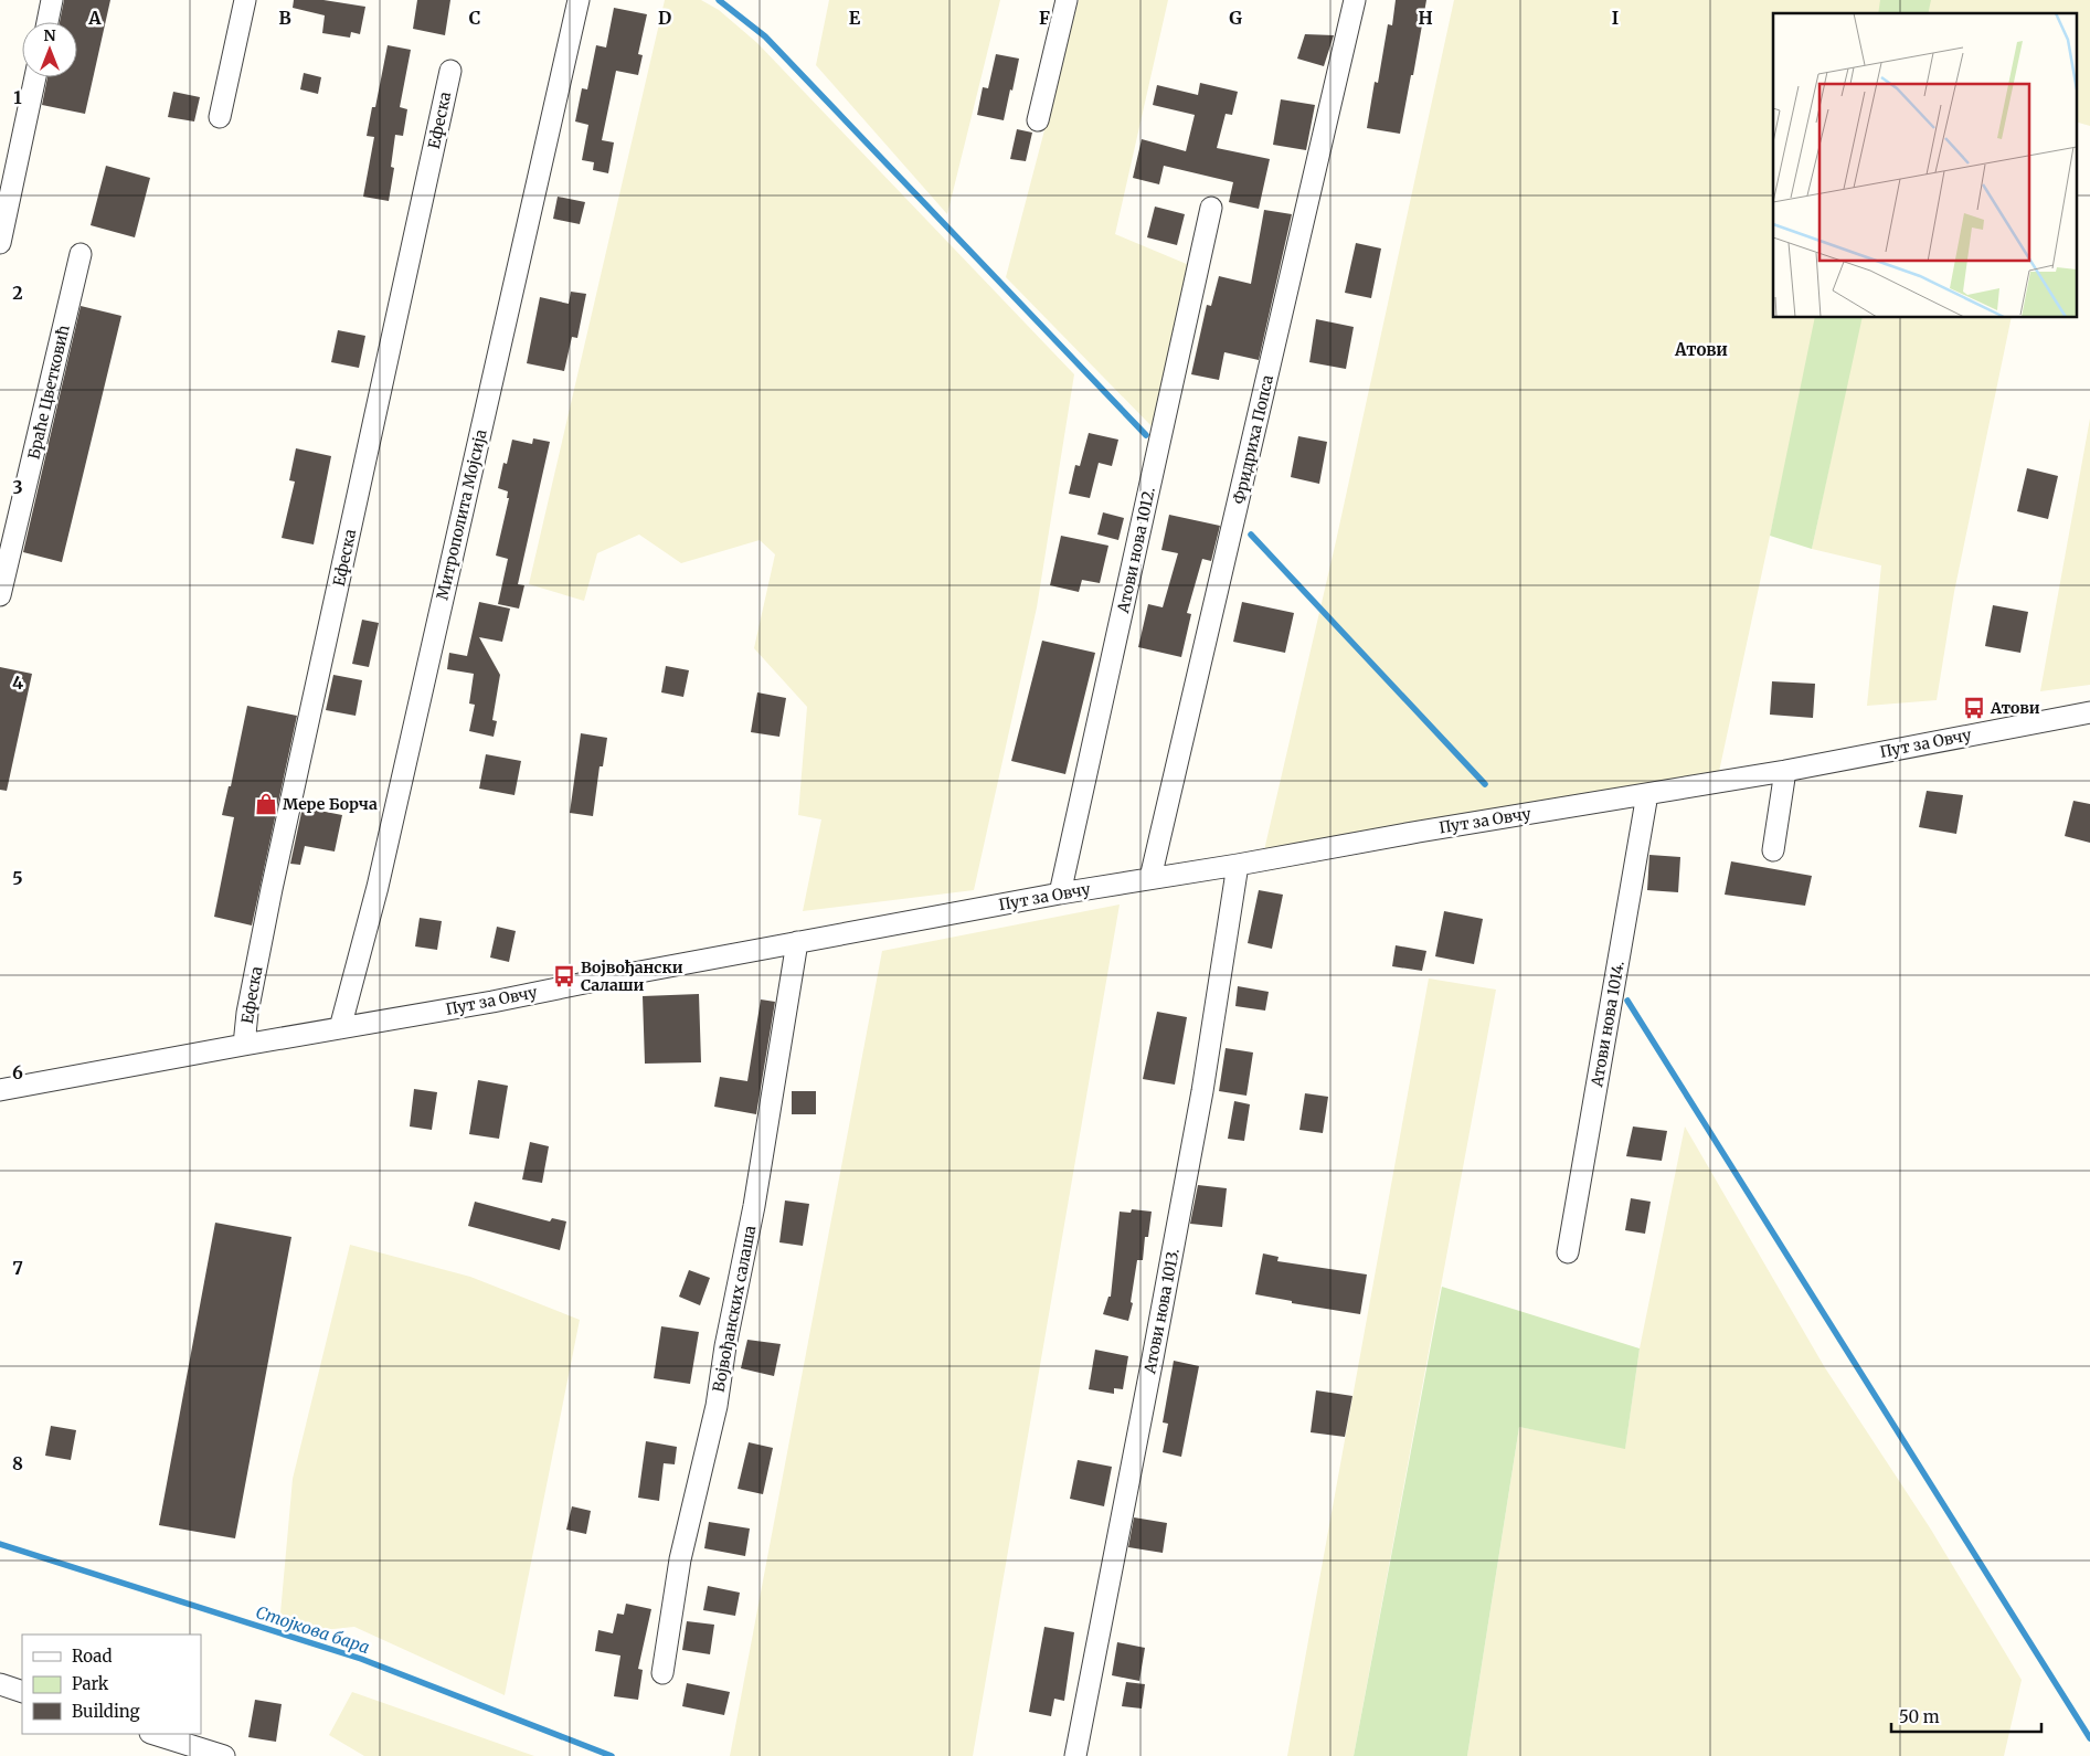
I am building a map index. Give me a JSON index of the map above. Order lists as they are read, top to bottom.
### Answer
{
  "streets": {
    "street": [
      "Ефеска",
      "Браће Цветковић",
      "Фридриха Попса",
      "Митрополита Мојсија",
      "Атови нова 1012.",
      "Пут за Овчу",
      "Атови нова 1014.",
      "Војвођанских салаша",
      "Атови нова 1013."
    ]
  },
  "crossings": [
    ["Ефеска", "Пут за Овчу"],
    ["Фридриха Попса", "Пут за Овчу"],
    ["Митрополита Мојсија", "Пут за Овчу"],
    ["Атови нова 1012.", "Пут за Овчу"],
    ["Пут за Овчу", "Атови нова 1014."],
    ["Пут за Овчу", "Војвођанских салаша"],
    ["Пут за Овчу", "Атови нова 1013."]
  ],
  "districts": ["Атови"],
  "water": ["Стојкова бара"],
  "places": {
    "bus stop": ["Атови", "Војвођански Салаши"],
    "shop": ["Мере Борча"]
  },
  "legend": ["Road", "Park", "Building"],
  "scale_bar": "50 m",
  "north": "top",
  "grid": {
    "columns": [
      "A",
      "B",
      "C",
      "D",
      "E",
      "F",
      "G",
      "H",
      "I"
    ],
    "rows": [
      "1",
      "2",
      "3",
      "4",
      "5",
      "6",
      "7",
      "8"
    ]
  }
}
